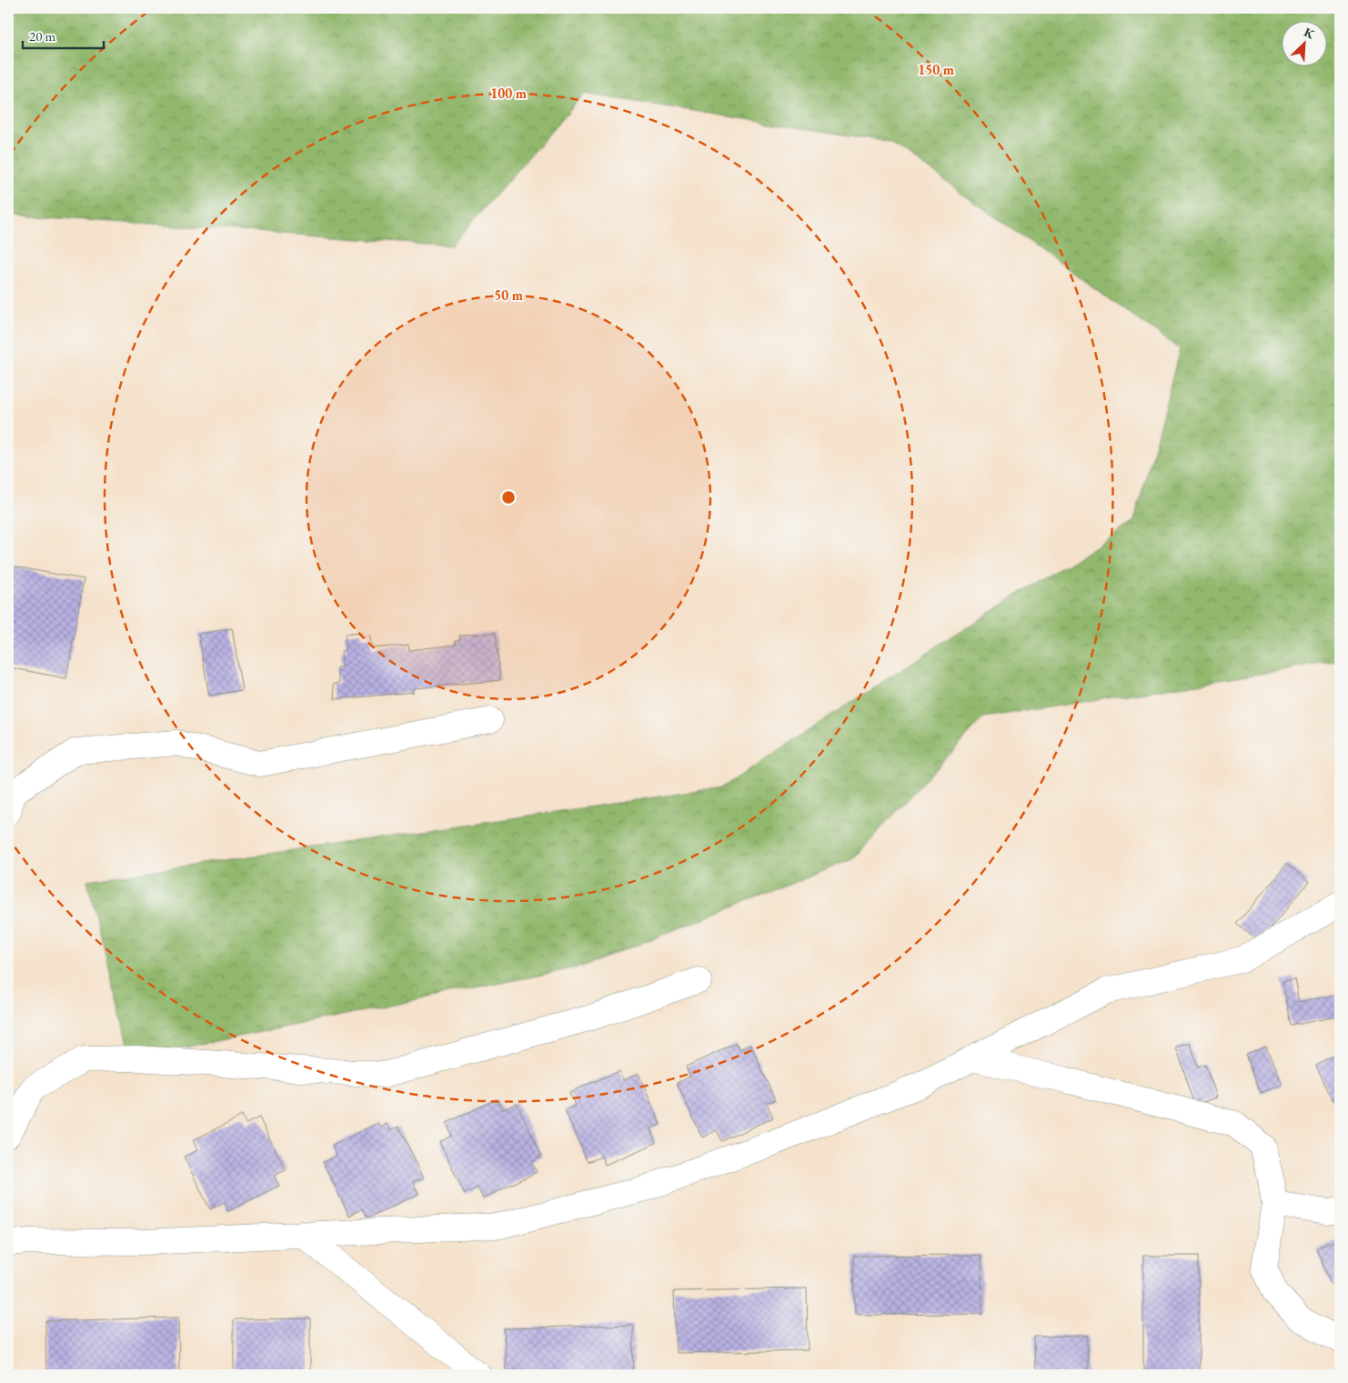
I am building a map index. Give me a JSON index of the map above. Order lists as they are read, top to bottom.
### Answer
{
  "scale_bar": "20 m",
  "north": "top right",
  "rings": ["150 m", "100 m", "50 m"]
}
